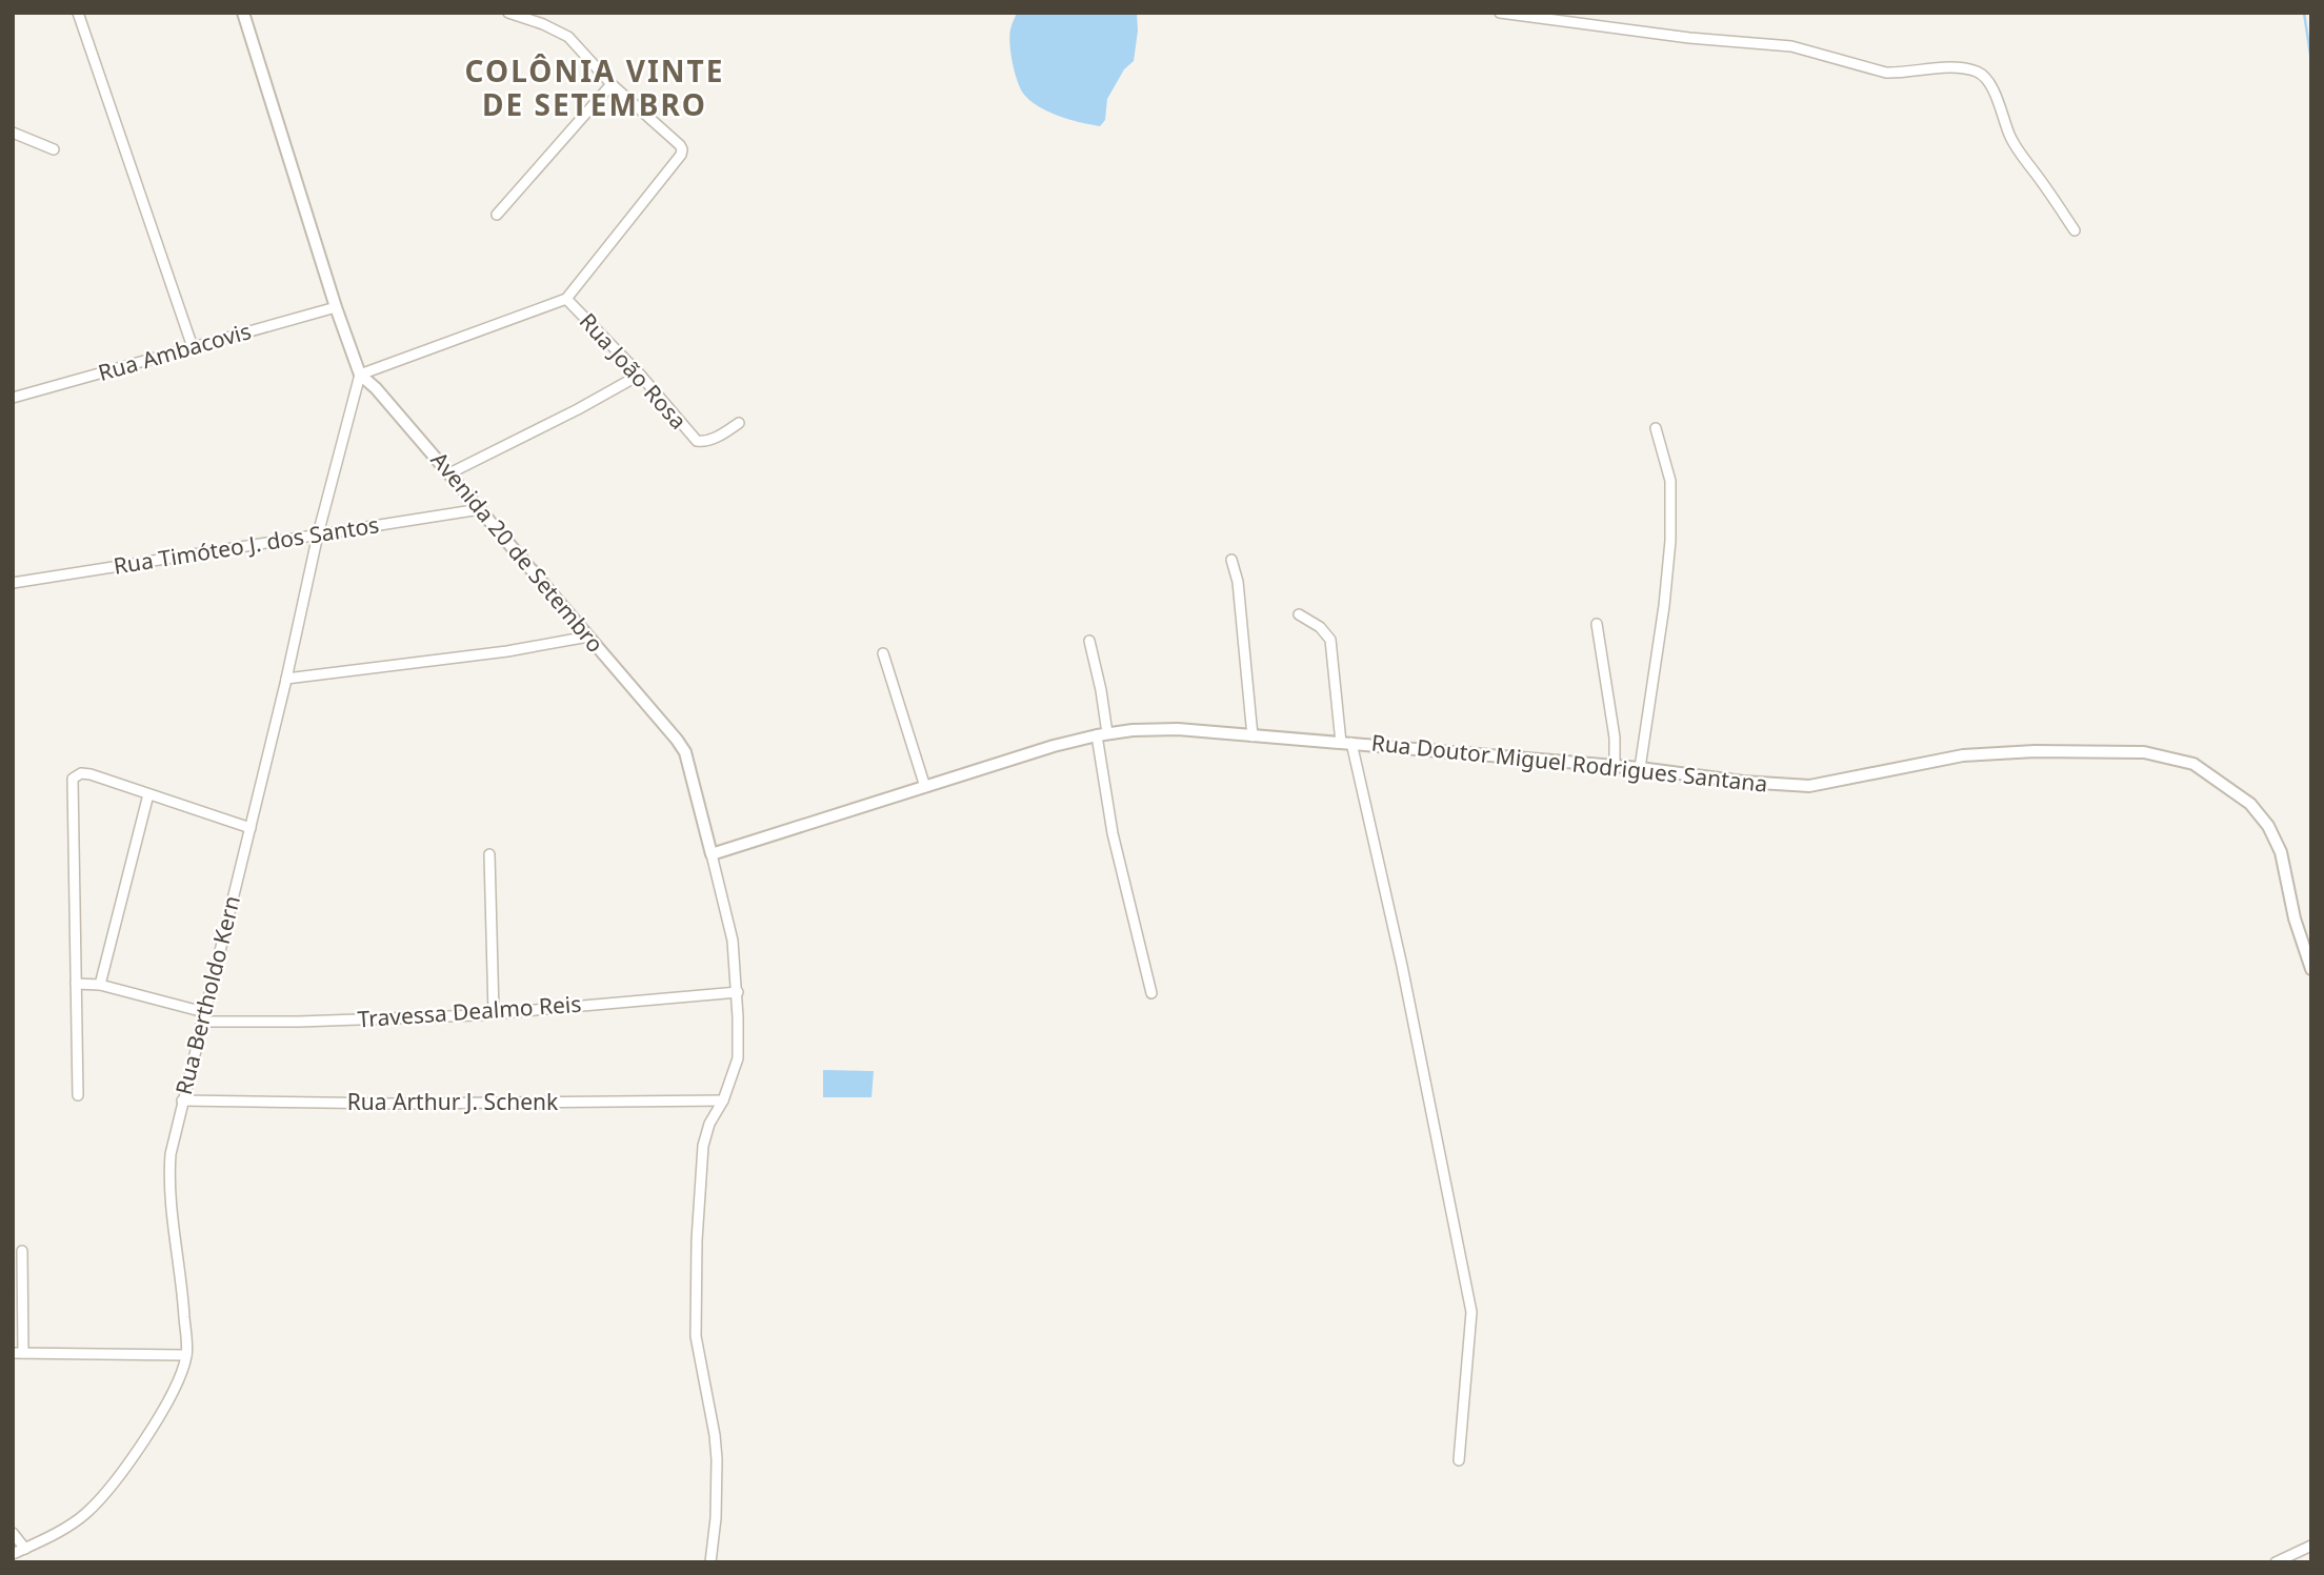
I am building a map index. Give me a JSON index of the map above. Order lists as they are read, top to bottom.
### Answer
{
  "streets": {
    "street": [
      "Rua Ambacovis",
      "Rua João Rosa",
      "Rua Timóteo J. dos Santos",
      "Avenida 20 de Setembro",
      "Rua Doutor Miguel Rodrigues Santana",
      "Rua Bertholdo Kern",
      "Travessa Dealmo Reis",
      "Rua Arthur J. Schenk"
    ]
  },
  "crossings": [
    ["Rua Ambacovis", "Avenida 20 de Setembro"],
    ["Rua Timóteo J. dos Santos", "Avenida 20 de Setembro"],
    ["Rua Timóteo J. dos Santos", "Rua Bertholdo Kern"],
    ["Avenida 20 de Setembro", "Rua Doutor Miguel Rodrigues Santana"],
    ["Avenida 20 de Setembro", "Rua Bertholdo Kern"],
    ["Avenida 20 de Setembro", "Travessa Dealmo Reis"],
    ["Avenida 20 de Setembro", "Rua Arthur J. Schenk"],
    ["Rua Bertholdo Kern", "Travessa Dealmo Reis"],
    ["Rua Bertholdo Kern", "Rua Arthur J. Schenk"]
  ],
  "districts": ["COLÔNIA VINTE DE SETEMBRO"]
}
